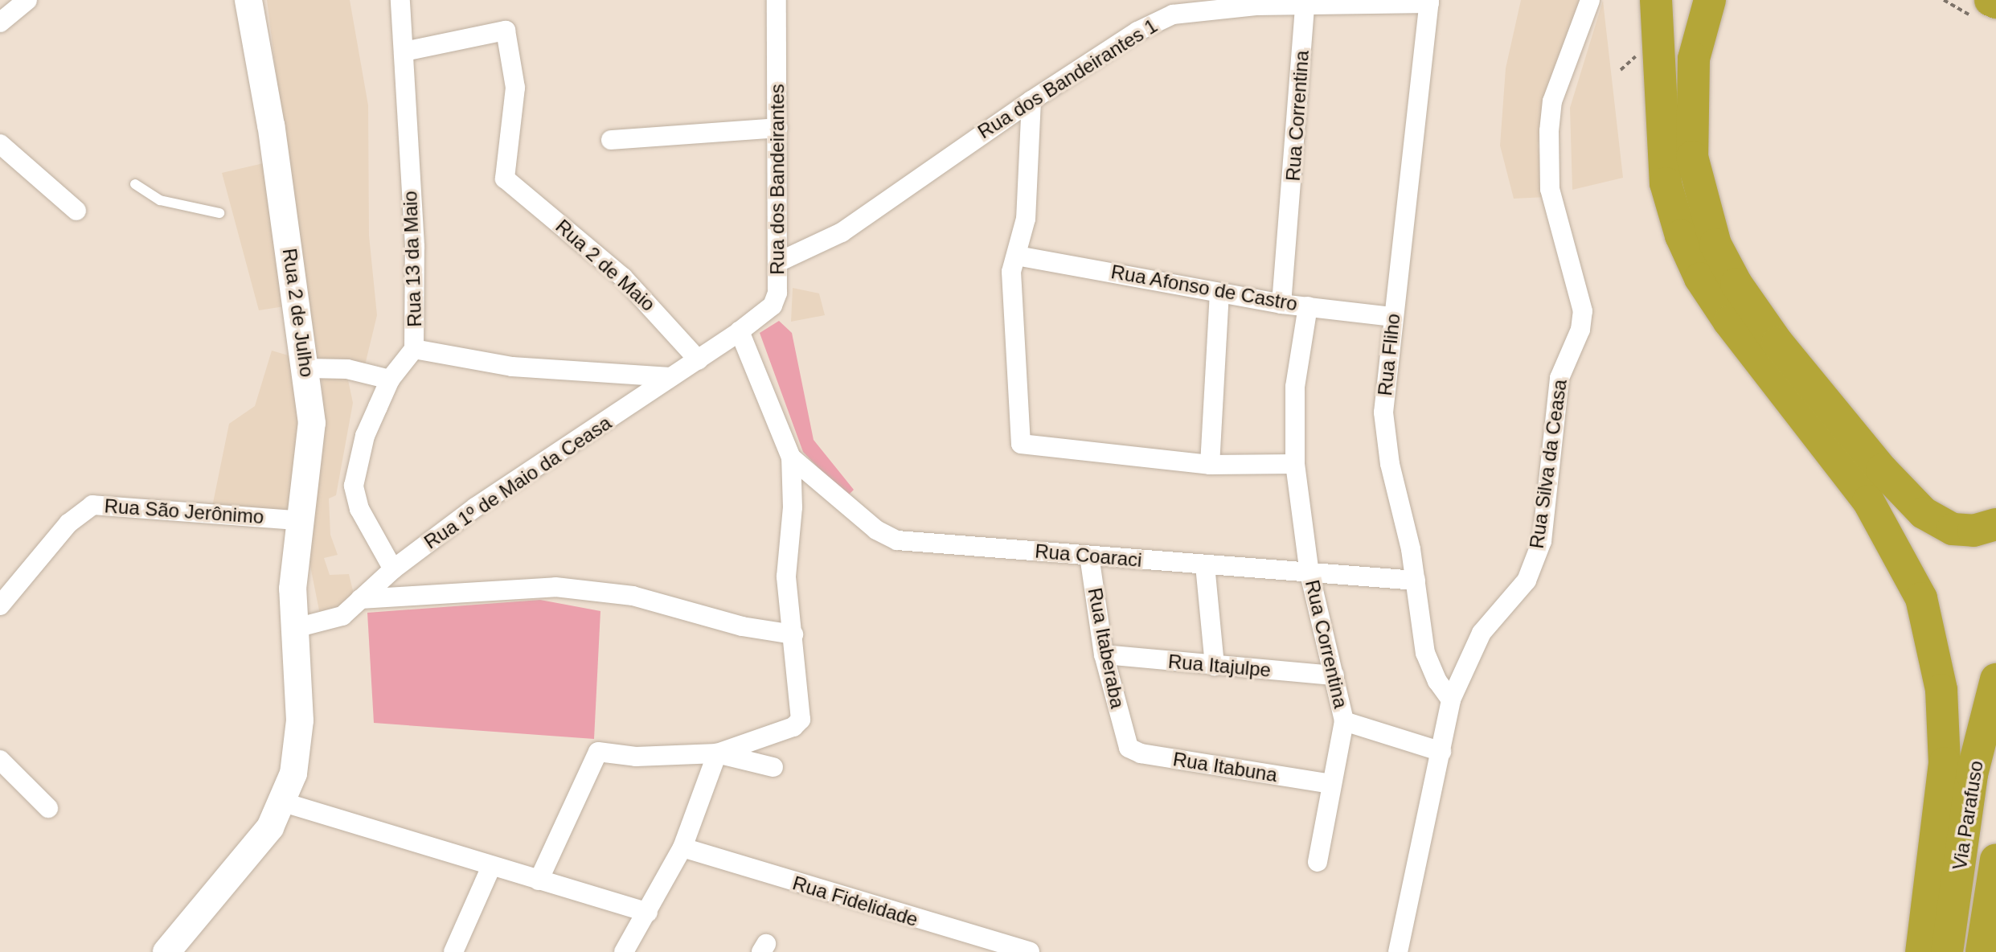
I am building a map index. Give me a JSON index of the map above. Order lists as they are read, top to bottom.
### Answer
{
  "streets": {
    "highway": ["Via Parafuso"],
    "main road": ["Rua 2 de Julho"],
    "street": [
      "Rua dos Bandeirantes 1",
      "Rua Correntina",
      "Rua dos Bandeirantes",
      "Rua 13 da Maio",
      "Rua 2 de Maio",
      "Rua Afonso de Castro",
      "Rua Fliho",
      "Rua Silva da Ceasa",
      "Rua 1º de Maio da Ceasa",
      "Rua São Jerônimo",
      "Rua Coaraci",
      "Rua Itaberaba",
      "Rua Itajulpe",
      "Rua Itabuna",
      "Rua Fidelidade"
    ]
  },
  "crossings": [
    ["Rua dos Bandeirantes 1", "Rua Correntina"],
    ["Rua dos Bandeirantes 1", "Rua dos Bandeirantes"],
    ["Rua dos Bandeirantes 1", "Rua Fliho"],
    ["Rua Correntina", "Rua Afonso de Castro"],
    ["Rua Correntina", "Rua Coaraci"],
    ["Rua Correntina", "Rua Itajulpe"],
    ["Rua Correntina", "Rua Itabuna"],
    ["Rua dos Bandeirantes", "Rua 1º de Maio da Ceasa"],
    ["Rua 13 da Maio", "Rua 2 de Maio"],
    ["Rua 13 da Maio", "Rua 1º de Maio da Ceasa"],
    ["Rua 2 de Maio", "Rua 1º de Maio da Ceasa"],
    ["Rua Afonso de Castro", "Rua Fliho"],
    ["Rua 2 de Julho", "Rua 1º de Maio da Ceasa"],
    ["Rua 2 de Julho", "Rua São Jerônimo"],
    ["Rua Fliho", "Rua Silva da Ceasa"],
    ["Rua Fliho", "Rua Coaraci"],
    ["Rua Coaraci", "Rua Itaberaba"],
    ["Rua Itaberaba", "Rua Itajulpe"],
    ["Rua Itaberaba", "Rua Itabuna"]
  ]
}
